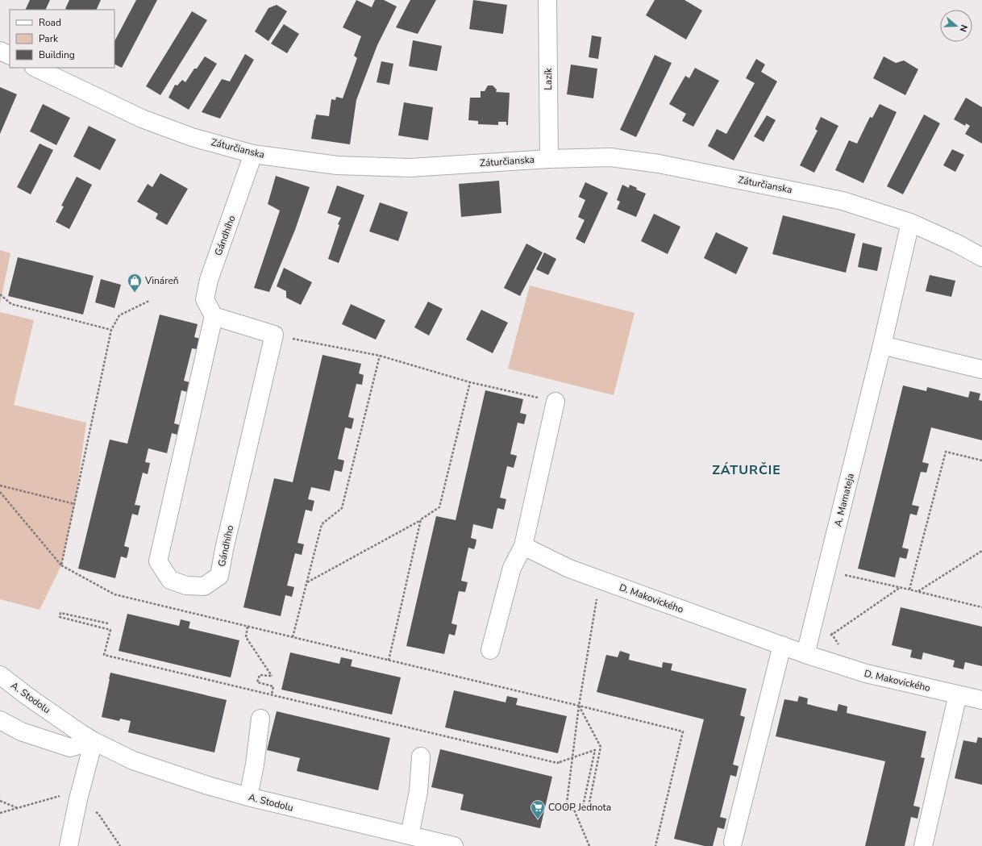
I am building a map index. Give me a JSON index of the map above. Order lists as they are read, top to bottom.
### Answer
{
  "streets": {
    "street": [
      "Lazík",
      "Záturčianska",
      "Gándhího",
      "A. Mamateja",
      "D. Makovického",
      "A. Stodolu"
    ]
  },
  "crossings": [
    ["Lazík", "Záturčianska"],
    ["Záturčianska", "Gándhího"],
    ["Záturčianska", "A. Mamateja"],
    ["A. Mamateja", "D. Makovického"]
  ],
  "districts": ["ZÁTURČIE"],
  "places": {
    "shop": ["Vináreň"],
    "supermarket": ["COOP Jednota"]
  },
  "legend": ["Road", "Park", "Building"],
  "north": "right"
}
